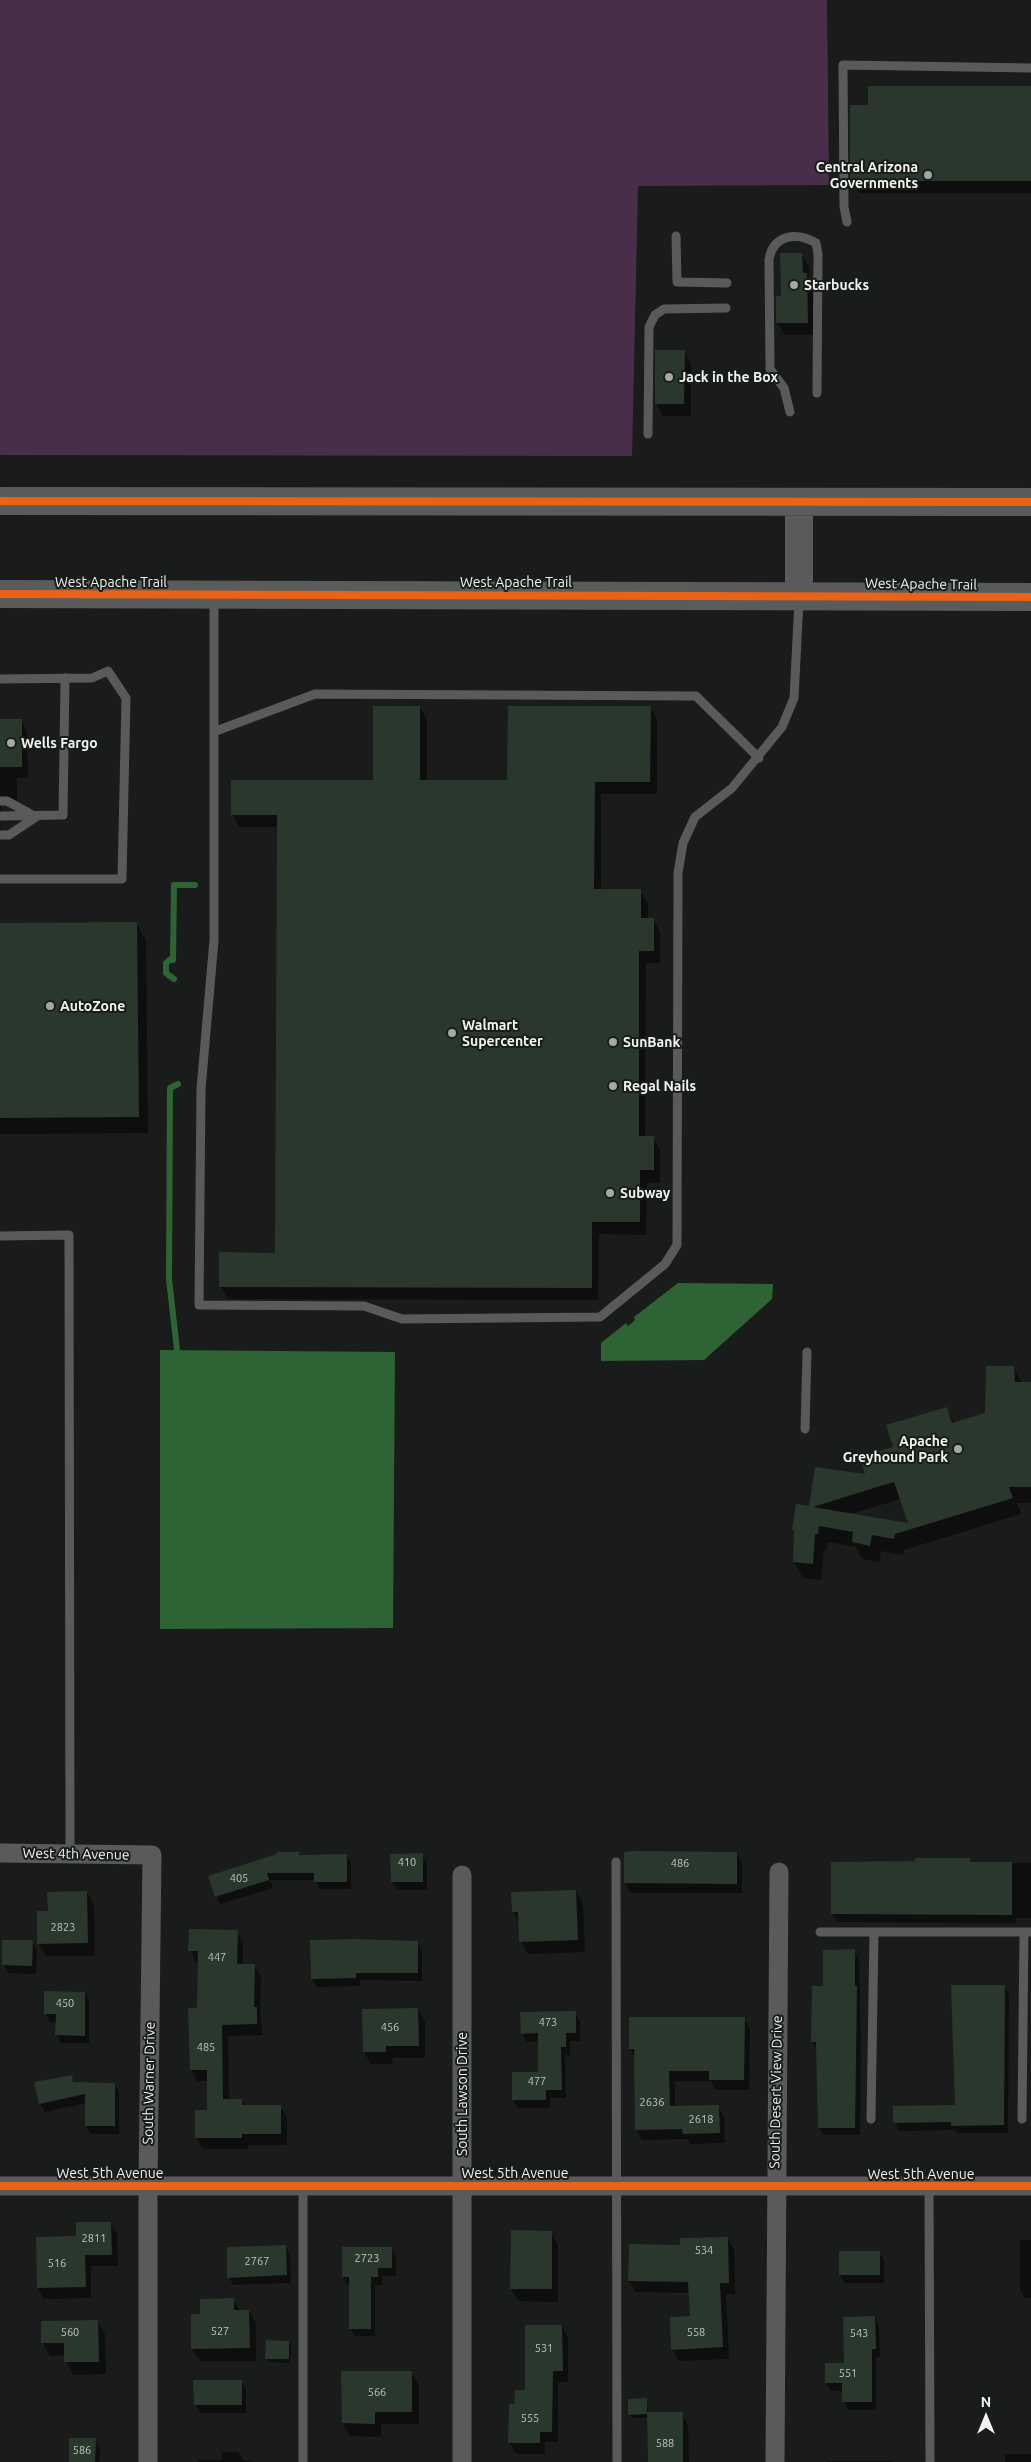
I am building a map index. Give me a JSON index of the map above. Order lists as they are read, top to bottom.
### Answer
{
  "streets": {
    "main road": ["West Apache Trail"],
    "street": [
      "West 4th Avenue",
      "South Warner Drive",
      "South Desert View Drive",
      "South Lawson Drive",
      "West 5th Avenue"
    ]
  },
  "crossings": [
    ["West 4th Avenue", "South Warner Drive"],
    ["South Warner Drive", "West 5th Avenue"],
    ["South Desert View Drive", "West 5th Avenue"],
    ["South Lawson Drive", "West 5th Avenue"]
  ],
  "places": [
    "Central Arizona Governments",
    "Starbucks",
    "Jack in the Box",
    "Wells Fargo",
    "AutoZone",
    "Walmart Supercenter",
    "SunBank",
    "Regal Nails",
    "Subway",
    "Apache Greyhound Park"
  ],
  "house_numbers": [
    "410",
    "486",
    "405",
    "2823",
    "447",
    "450",
    "473",
    "456",
    "485",
    "477",
    "2636",
    "2618",
    "2811",
    "534",
    "2723",
    "2767",
    "516",
    "527",
    "560",
    "558",
    "543",
    "531",
    "551",
    "566",
    "555",
    "588",
    "586"
  ],
  "north": "top"
}
